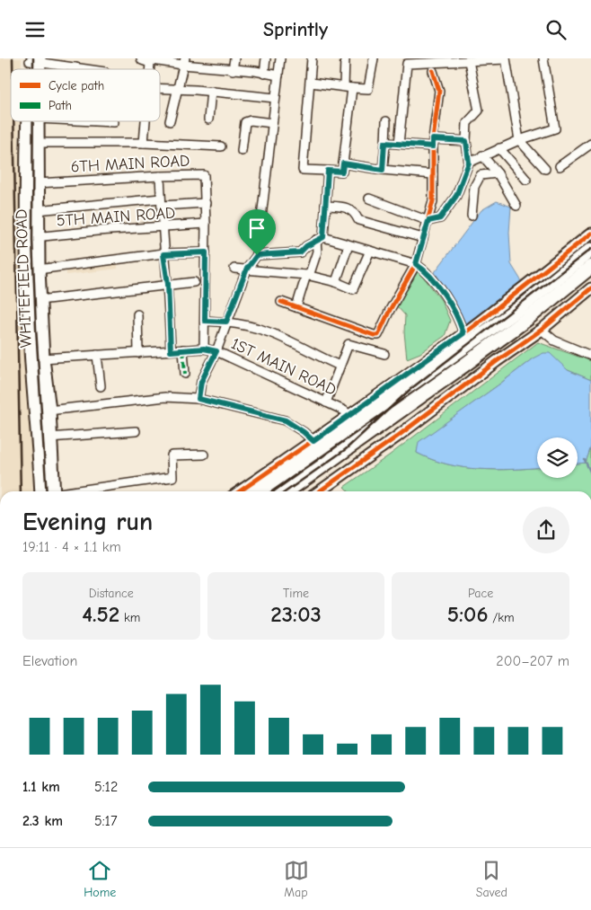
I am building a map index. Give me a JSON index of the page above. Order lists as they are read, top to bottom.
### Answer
{
  "streets": {
    "main road": ["WHITEFIELD ROAD"],
    "street": ["6TH MAIN ROAD", "5TH MAIN ROAD", "1ST MAIN ROAD"]
  },
  "crossings": [
    ["6TH MAIN ROAD", "5TH MAIN ROAD"],
    ["6TH MAIN ROAD", "WHITEFIELD ROAD"],
    ["6TH MAIN ROAD", "1ST MAIN ROAD"],
    ["5TH MAIN ROAD", "WHITEFIELD ROAD"],
    ["WHITEFIELD ROAD", "1ST MAIN ROAD"]
  ],
  "legend": ["Cycle path", "Path"],
  "page": {
    "header": "Sprintly",
    "heading": ["Evening run", "19:11 · 4 × 1.1 km"],
    "stats": [
      ["Distance", "4.52 km"],
      ["Time", "23:03"],
      ["Pace", "5:06 /km"]
    ],
    "chart": ["Elevation", "200–207 m"],
    "list": [
      {
        "name": "1.1 km",
        "note": "5:12"
      },
      {
        "name": "2.3 km",
        "note": "5:17"
      }
    ],
    "tabs": ["Home", "Map", "Saved"]
  }
}
